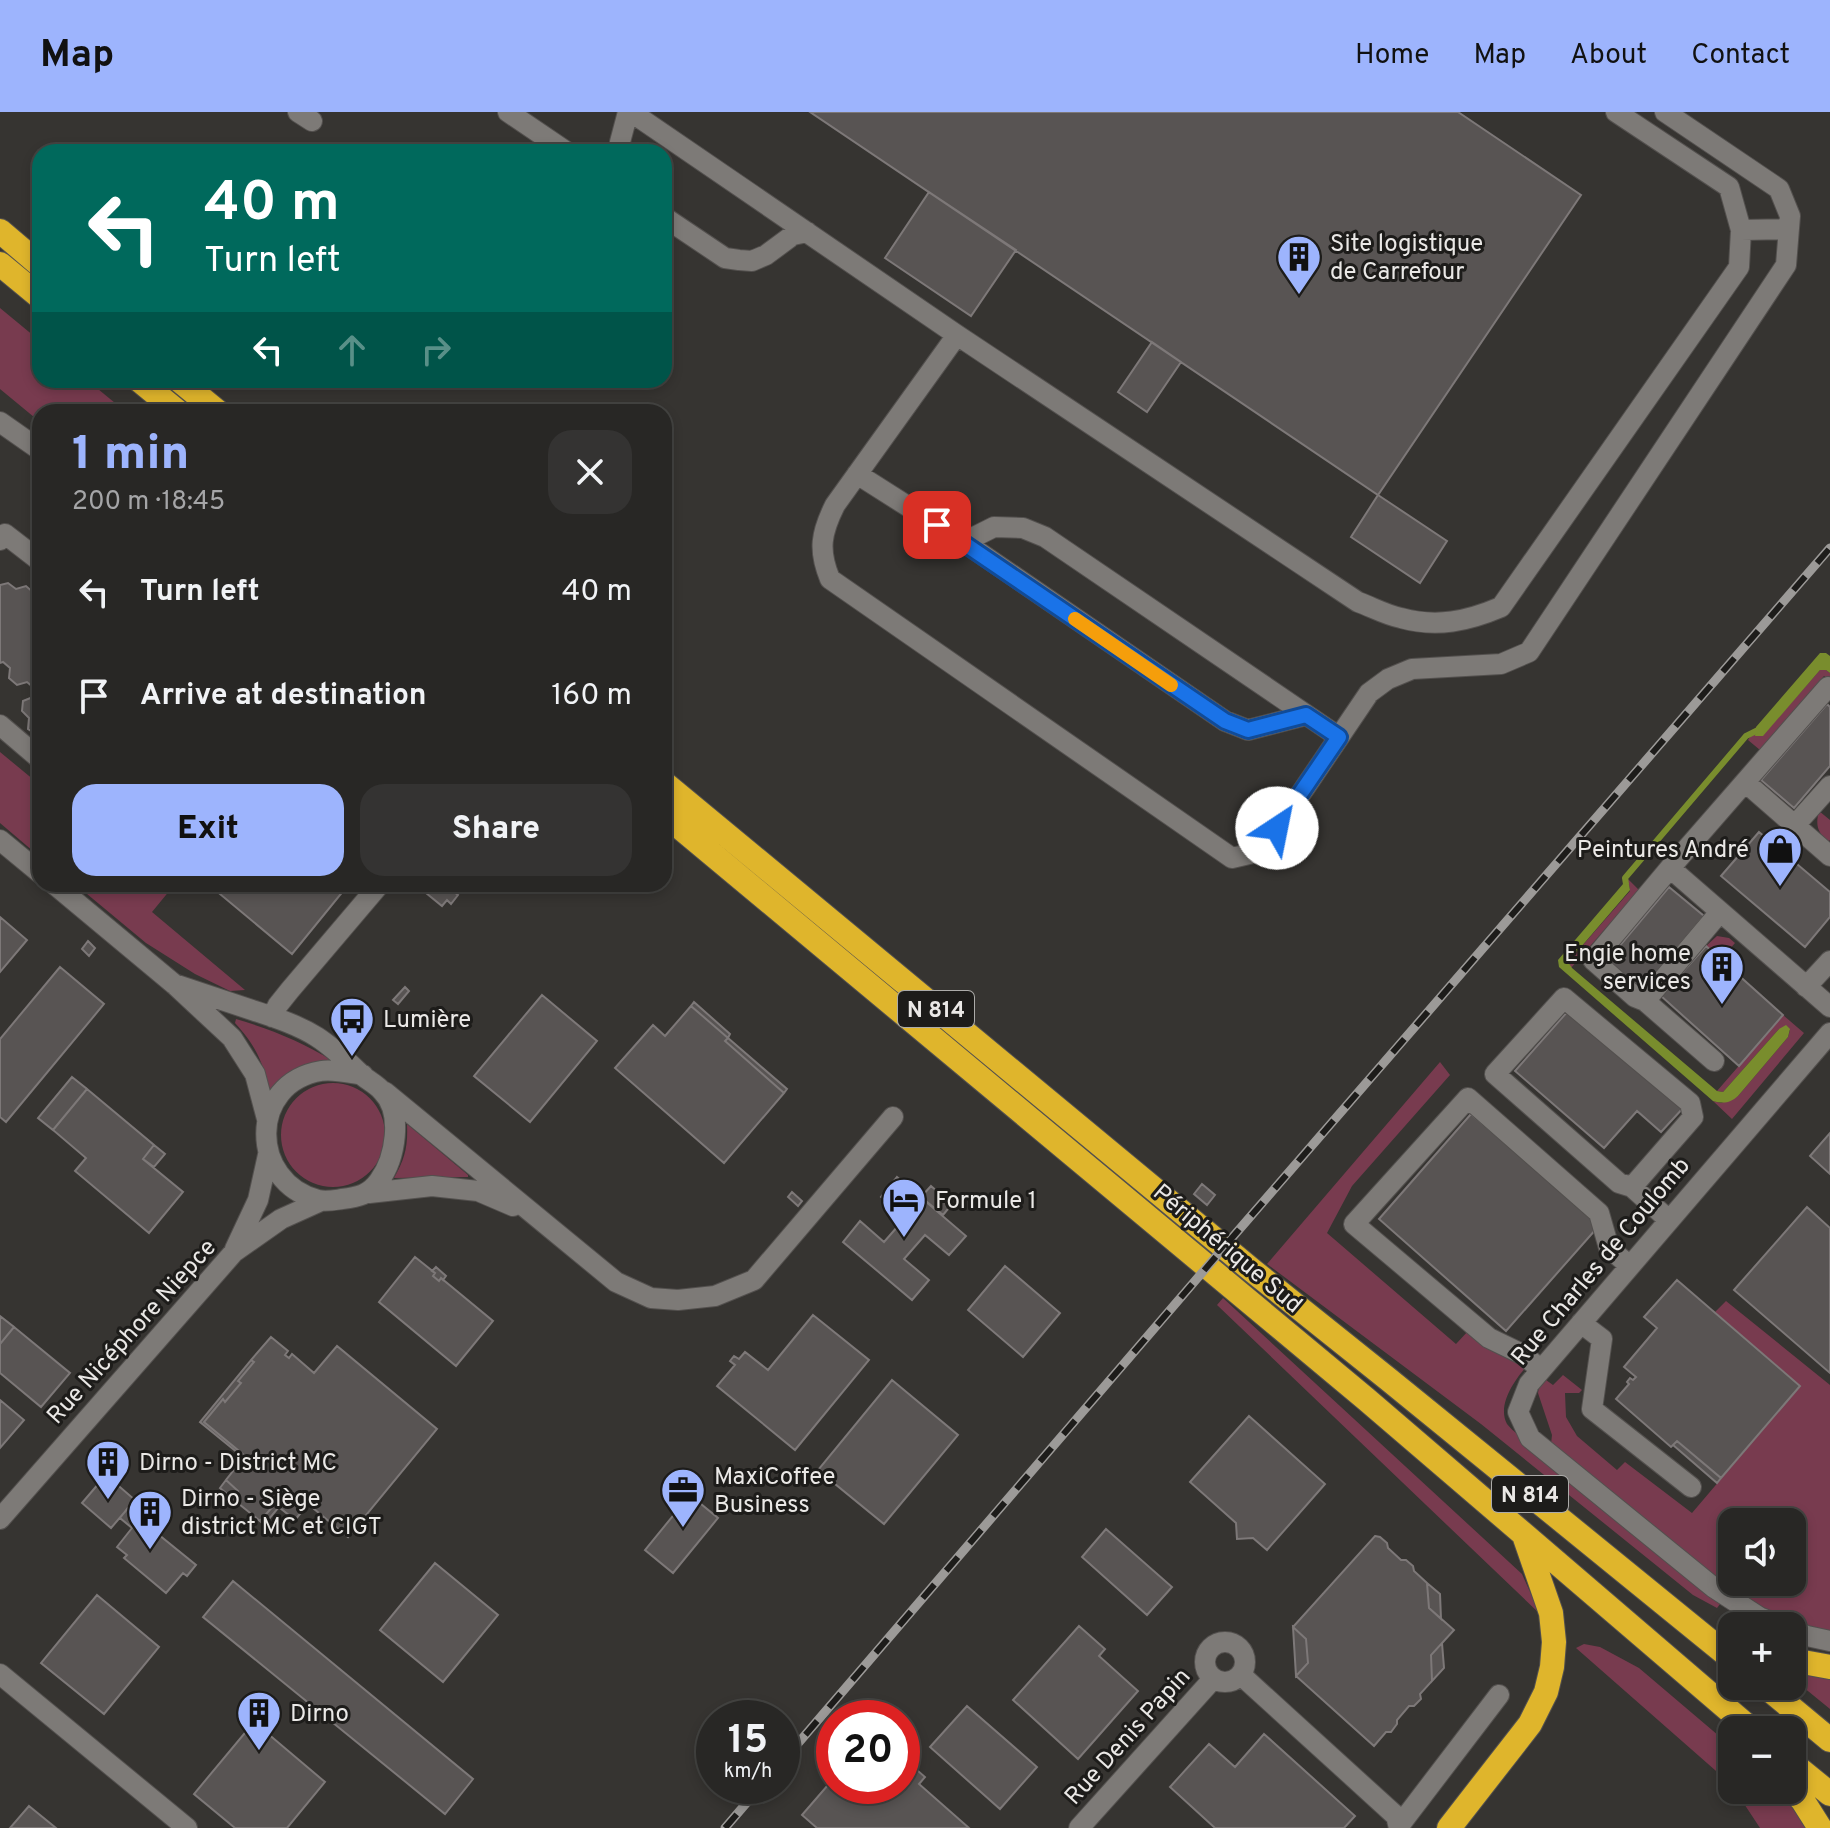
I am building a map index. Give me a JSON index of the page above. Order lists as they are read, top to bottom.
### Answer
{
  "streets": {
    "highway": ["N 814", "Périphérique Sud"],
    "street": ["Rue Charles de Coulomb", "Rue Nicéphore Niepce", "Rue Denis Papin"]
  },
  "crossings": [
    ["N 814", "Périphérique Sud"]
  ],
  "places": {
    "building": [
      "Site logistique de Carrefour",
      "Engie home services",
      "Dirno - District MC",
      "Dirno - Siège district MC et CIGT",
      "Dirno"
    ],
    "shop": ["Peintures André"],
    "bus stop": ["Lumière"],
    "hotel": ["Formule 1"],
    "office": ["MaxiCoffee Business"]
  },
  "page": {
    "header": "Map",
    "nav": [
      "Home",
      "Map",
      "About",
      "Contact"
    ],
    "turn": ["40 m", "Turn left"],
    "heading": ["1 min", "200 m · 18:45"],
    "list": [
      {
        "name": "Turn left",
        "value": "40 m"
      },
      {
        "name": "Arrive at destination",
        "value": "160 m"
      }
    ],
    "buttons": ["Exit", "Share"],
    "map_buttons": ["+", "−"],
    "speed": "15 km/h",
    "limit": "20"
  }
}
